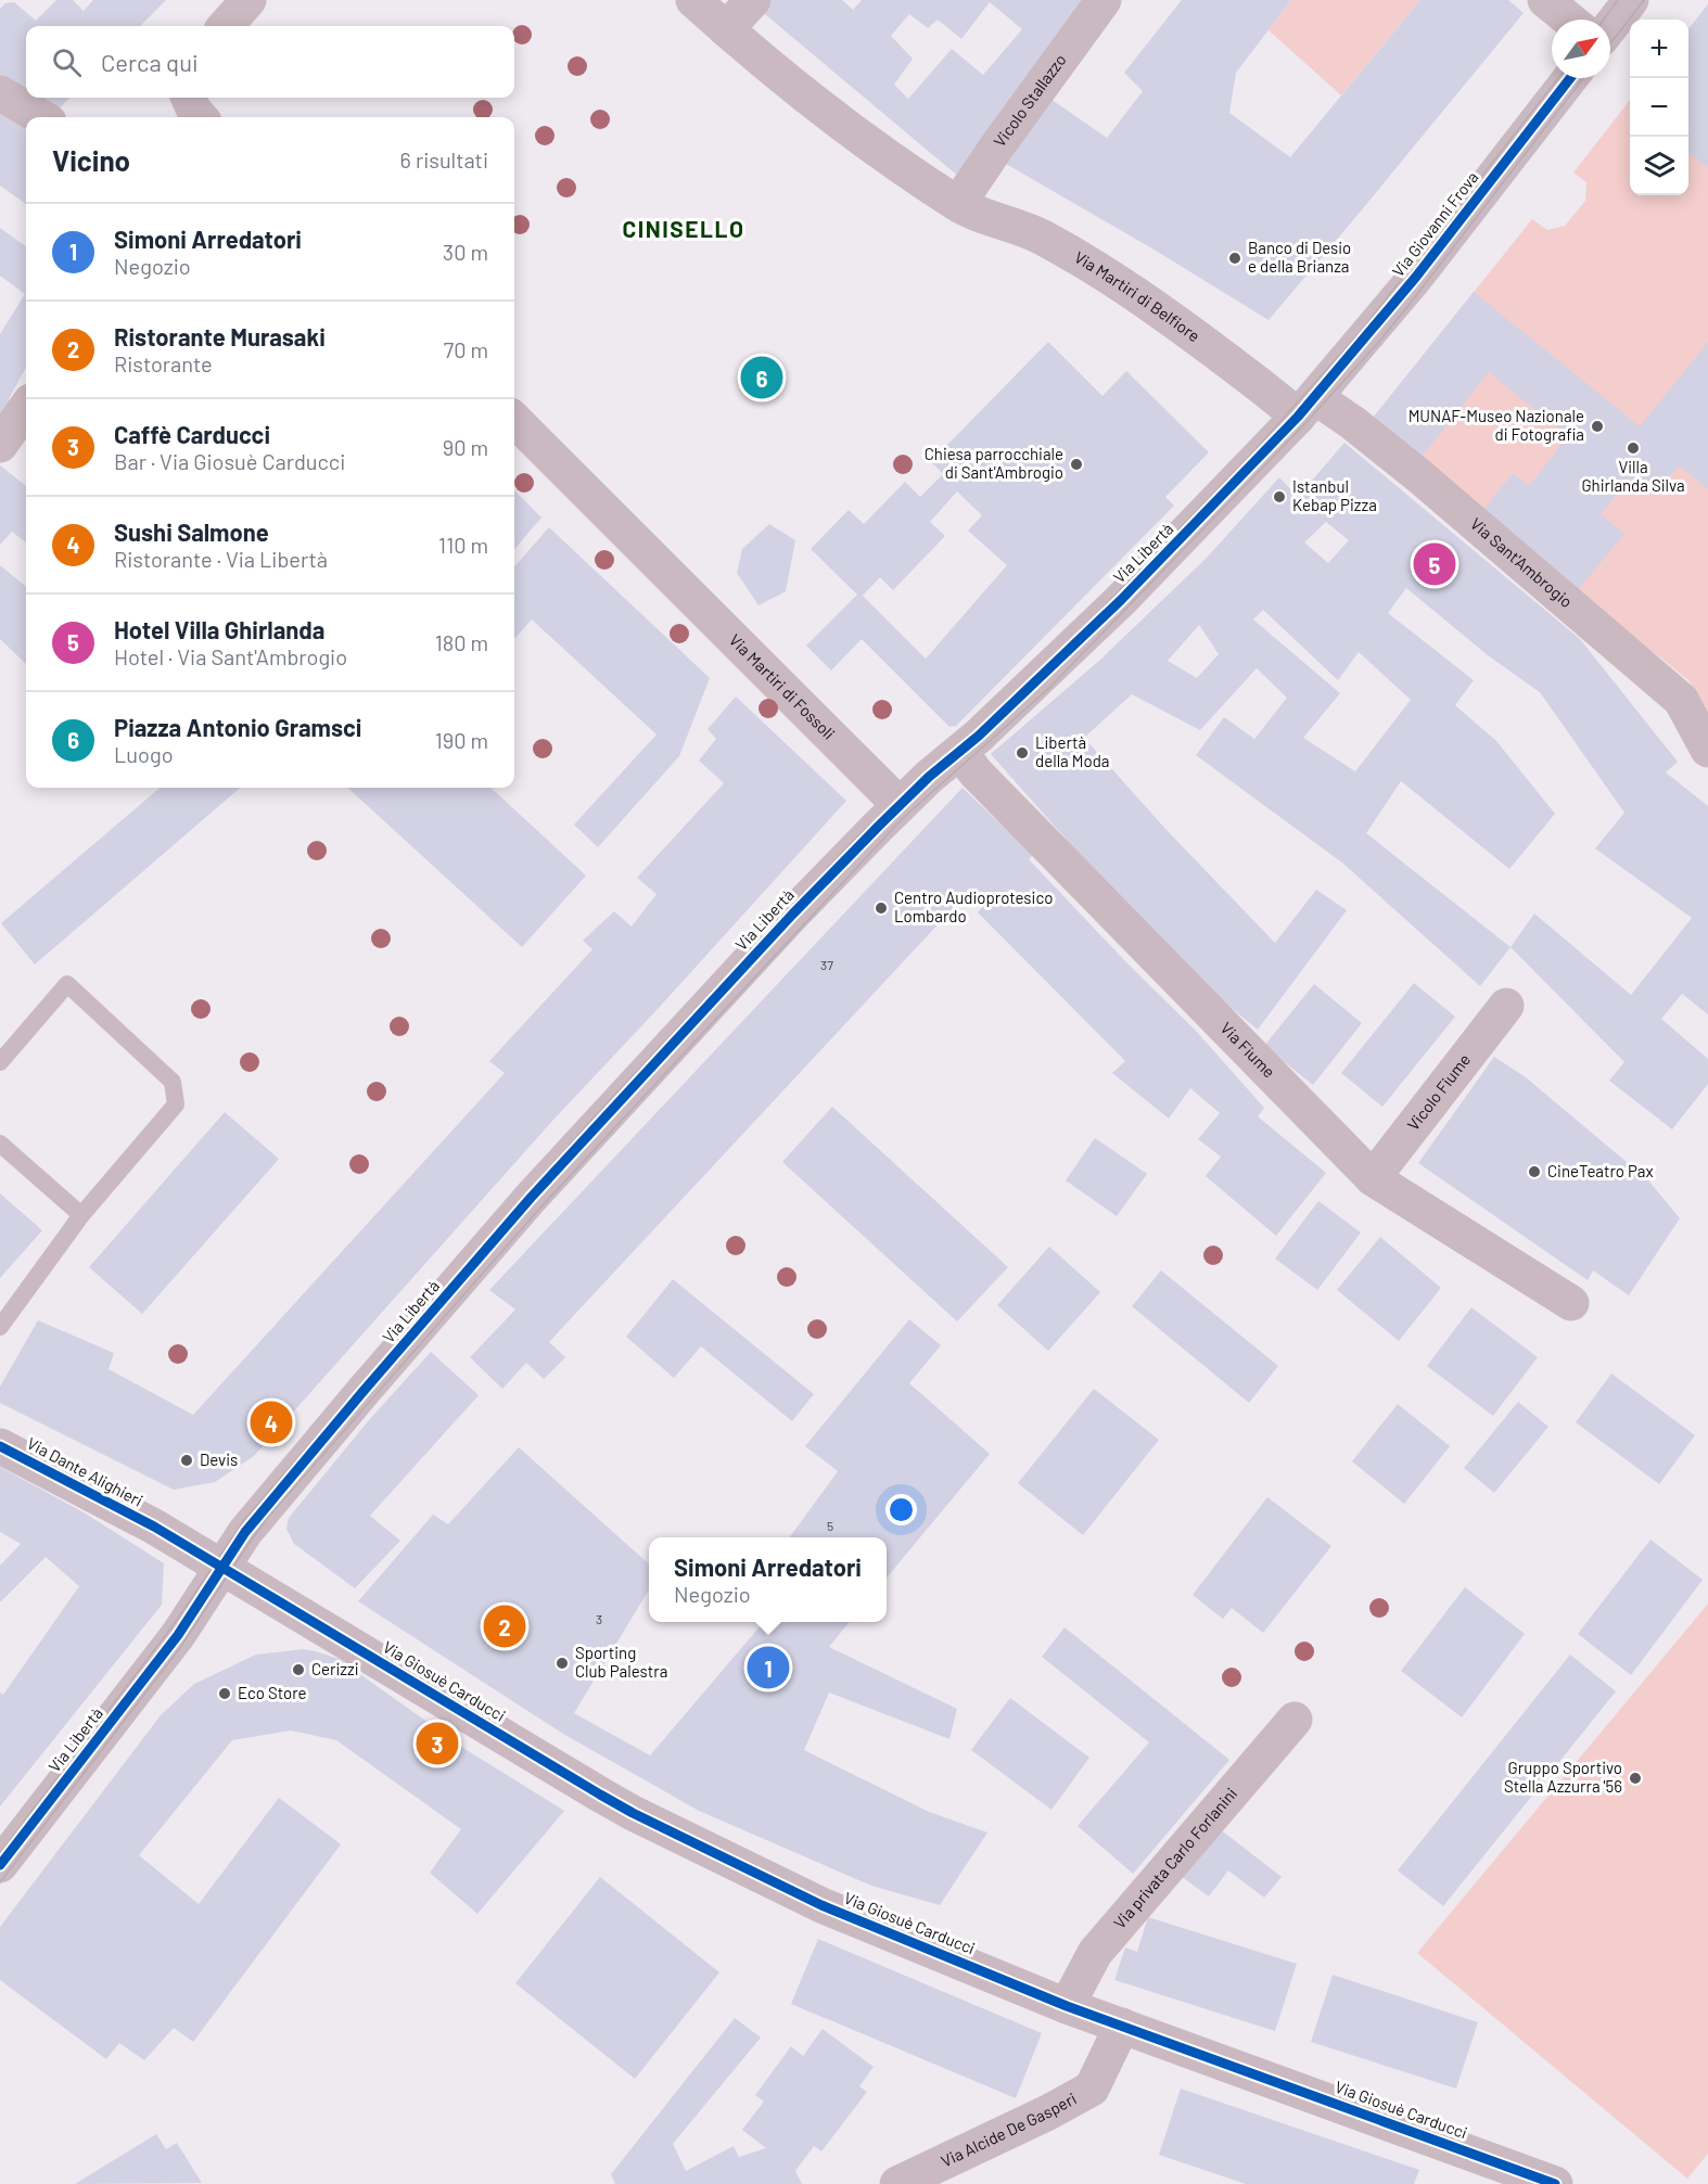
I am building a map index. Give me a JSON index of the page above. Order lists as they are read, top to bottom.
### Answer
{
  "streets": {
    "street": [
      "Vicolo Stallazzo",
      "Via Giovanni Frova",
      "Via Martiri di Belfiore",
      "Via Libertà",
      "Via Sant'Ambrogio",
      "Via Martiri di Fossoli",
      "Via Fiume",
      "Vicolo Fiume",
      "Via Dante Alighieri",
      "Via Giosuè Carducci",
      "Via privata Carlo Forlanini",
      "Via Alcide De Gasperi"
    ]
  },
  "crossings": [
    ["Vicolo Stallazzo", "Via Martiri di Belfiore"],
    ["Via Giovanni Frova", "Via Martiri di Belfiore"],
    ["Via Giovanni Frova", "Via Libertà"],
    ["Via Giovanni Frova", "Via Sant'Ambrogio"],
    ["Via Martiri di Belfiore", "Via Libertà"],
    ["Via Martiri di Belfiore", "Via Sant'Ambrogio"],
    ["Via Libertà", "Via Sant'Ambrogio"],
    ["Via Libertà", "Via Martiri di Fossoli"],
    ["Via Libertà", "Via Fiume"],
    ["Via Libertà", "Via Dante Alighieri"],
    ["Via Libertà", "Via Giosuè Carducci"],
    ["Via Fiume", "Vicolo Fiume"],
    ["Via Dante Alighieri", "Via Giosuè Carducci"],
    ["Via Giosuè Carducci", "Via privata Carlo Forlanini"],
    ["Via Giosuè Carducci", "Via Alcide De Gasperi"]
  ],
  "districts": ["CINISELLO"],
  "places": [
    "Banco di Desio e della Brianza",
    "MUNAF-Museo Nazionale di Fotografia",
    "Villa Ghirlanda Silva",
    "Chiesa parrocchiale di Sant'Ambrogio",
    "Istanbul Kebap Pizza",
    "Libertà della Moda",
    "Centro Audioprotesico Lombardo",
    "CineTeatro Pax",
    "Devis",
    "Sporting Club Palestra",
    "Cerizzi",
    "Eco Store",
    "Gruppo Sportivo Stella Azzurra '56"
  ],
  "house_numbers": ["37", "5", "3"],
  "north": "top right",
  "page": {
    "map_buttons": ["+", "−"],
    "search": "Cerca qui",
    "heading": ["Vicino", "6 risultati"],
    "list": [
      {
        "mark": "1",
        "name": "Simoni Arredatori",
        "note": "Negozio",
        "value": "30 m"
      },
      {
        "mark": "2",
        "name": "Ristorante Murasaki",
        "note": "Ristorante",
        "value": "70 m"
      },
      {
        "mark": "3",
        "name": "Caffè Carducci",
        "note": "Bar · Via Giosuè Carducci",
        "value": "90 m"
      },
      {
        "mark": "4",
        "name": "Sushi Salmone",
        "note": "Ristorante · Via Libertà",
        "value": "110 m"
      },
      {
        "mark": "5",
        "name": "Hotel Villa Ghirlanda",
        "note": "Hotel · Via Sant'Ambrogio",
        "value": "180 m"
      },
      {
        "mark": "6",
        "name": "Piazza Antonio Gramsci",
        "note": "Luogo",
        "value": "190 m"
      }
    ],
    "pins": [
      "6",
      "5",
      "4",
      "2",
      "1",
      "3"
    ],
    "popup": ["Simoni Arredatori", "Negozio"]
  }
}
